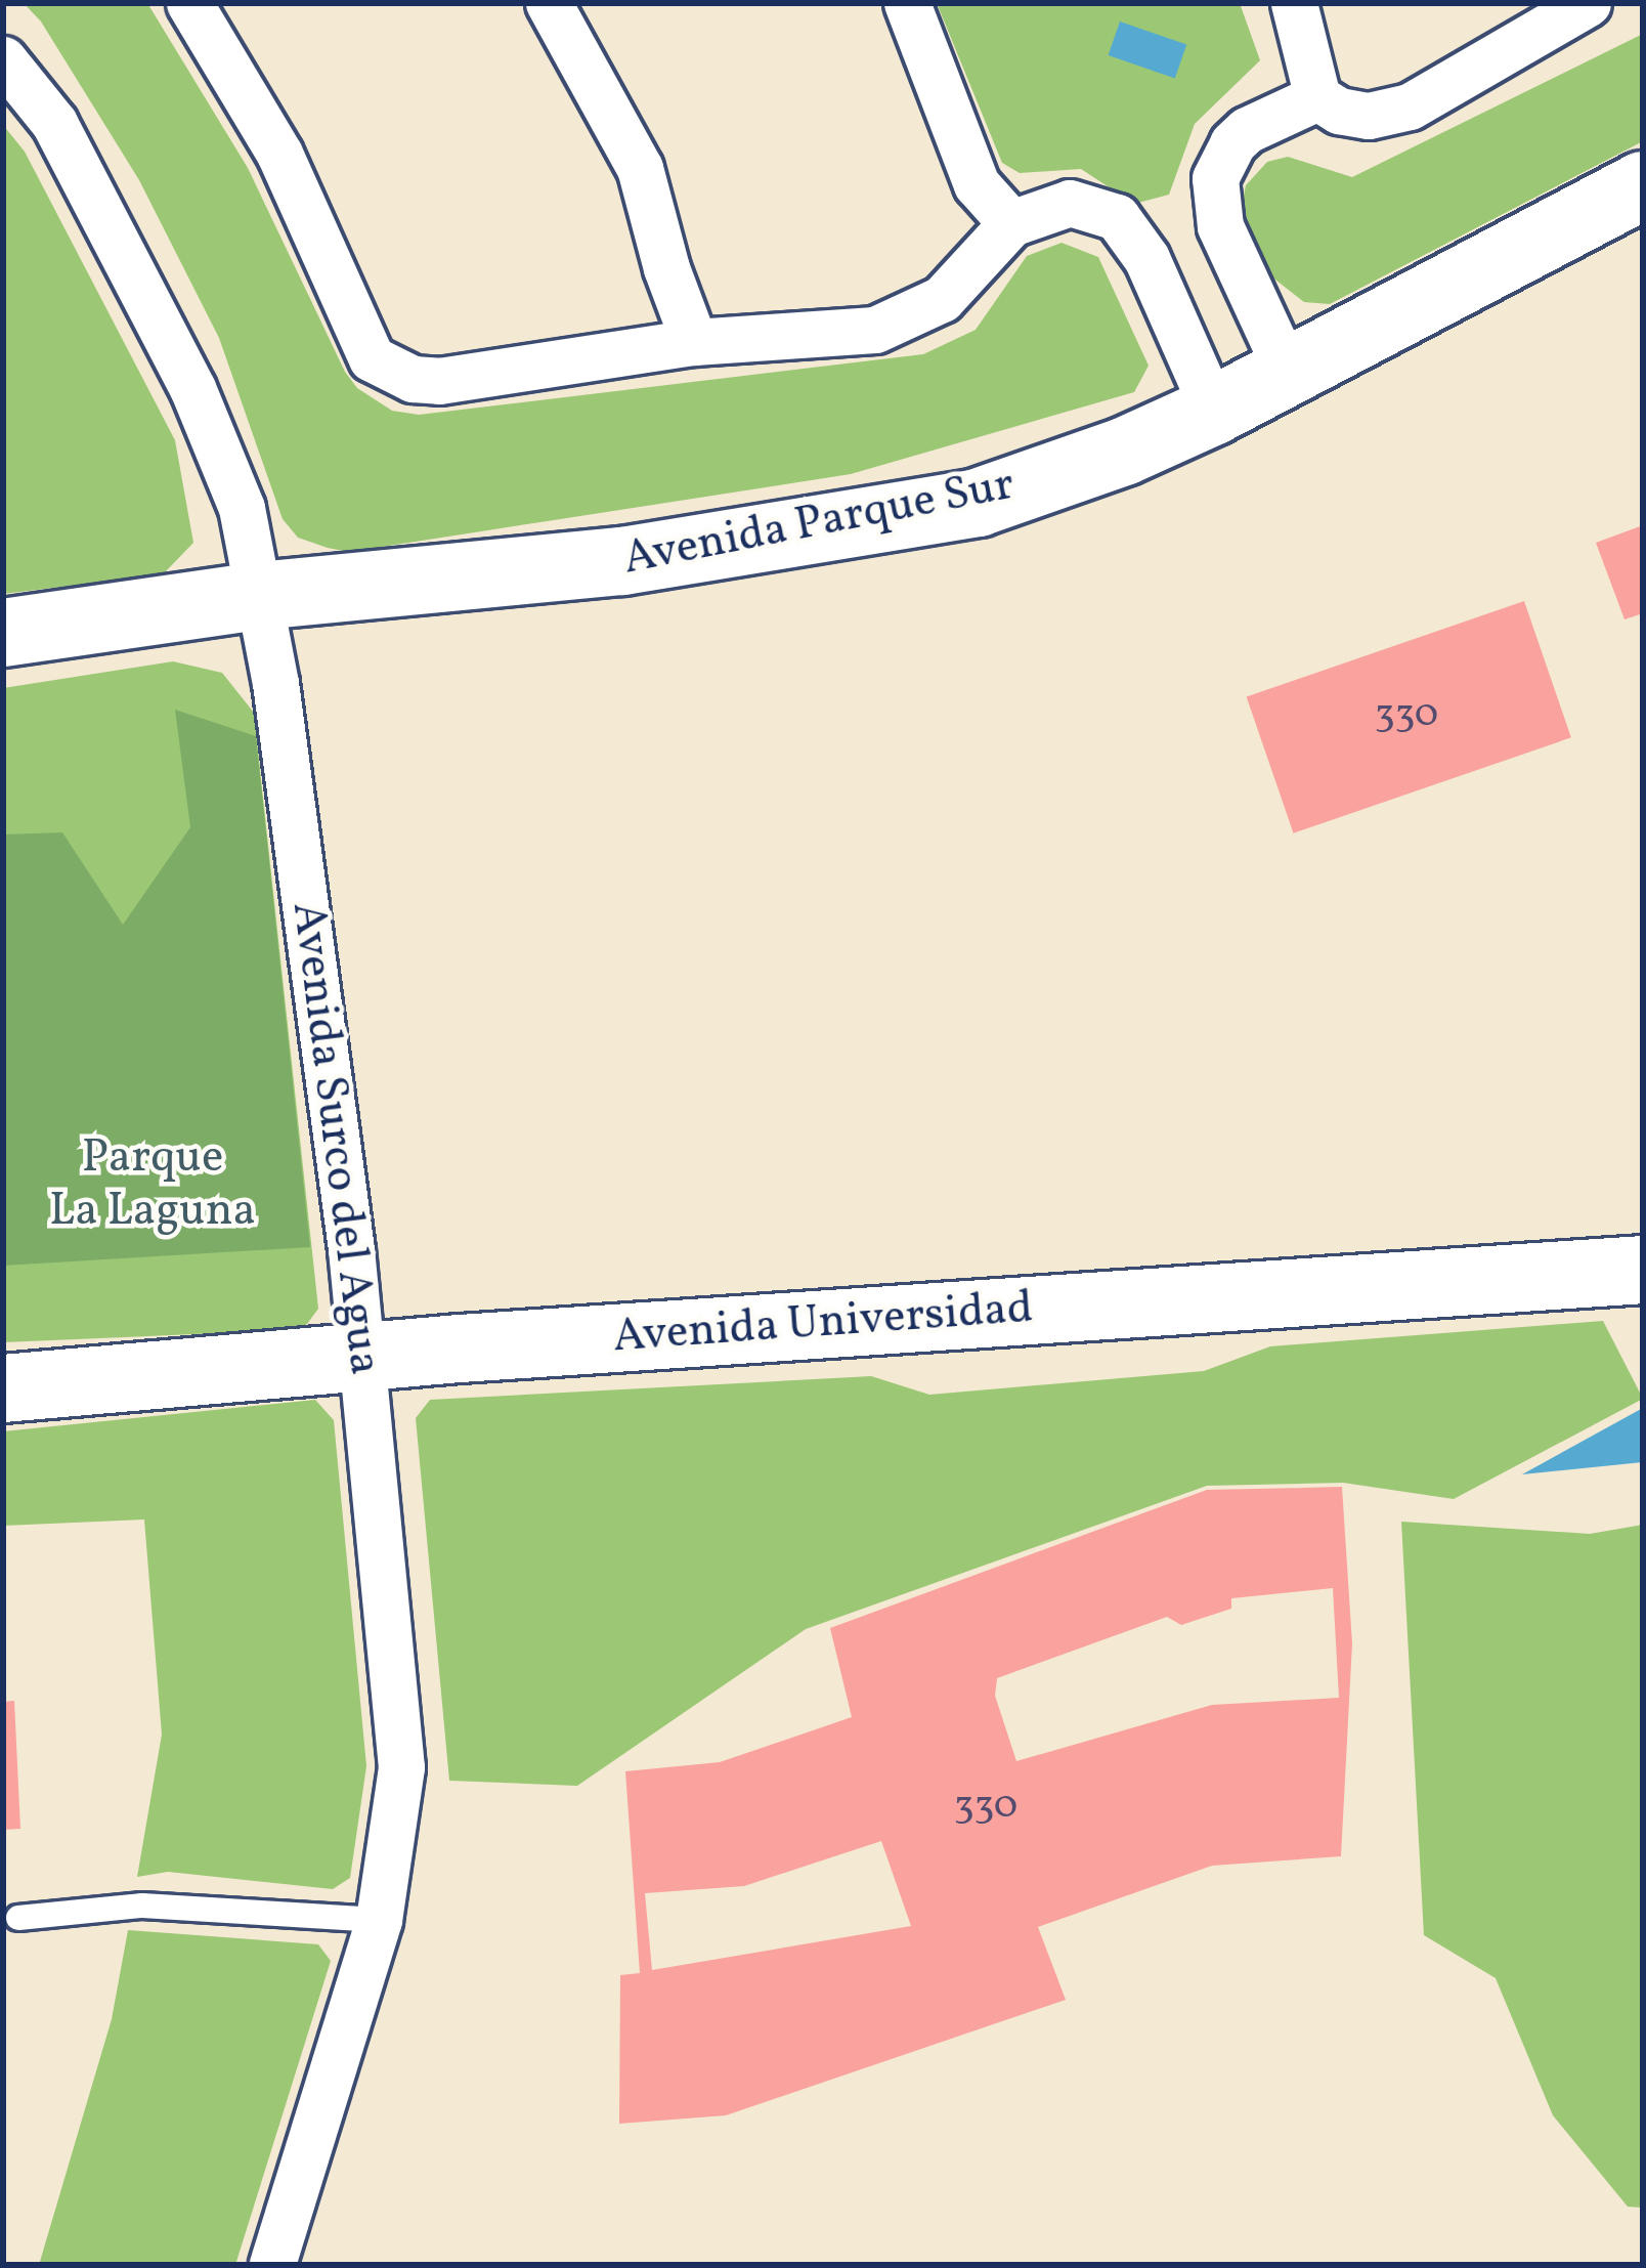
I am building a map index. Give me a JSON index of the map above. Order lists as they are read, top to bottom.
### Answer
{
  "streets": {
    "street": ["Avenida Parque Sur", "Avenida Surco del Agua", "Avenida Universidad"]
  },
  "crossings": [
    ["Avenida Parque Sur", "Avenida Surco del Agua"],
    ["Avenida Surco del Agua", "Avenida Universidad"]
  ],
  "parks": ["Parque La Laguna"],
  "house_numbers": ["330", "330"]
}
